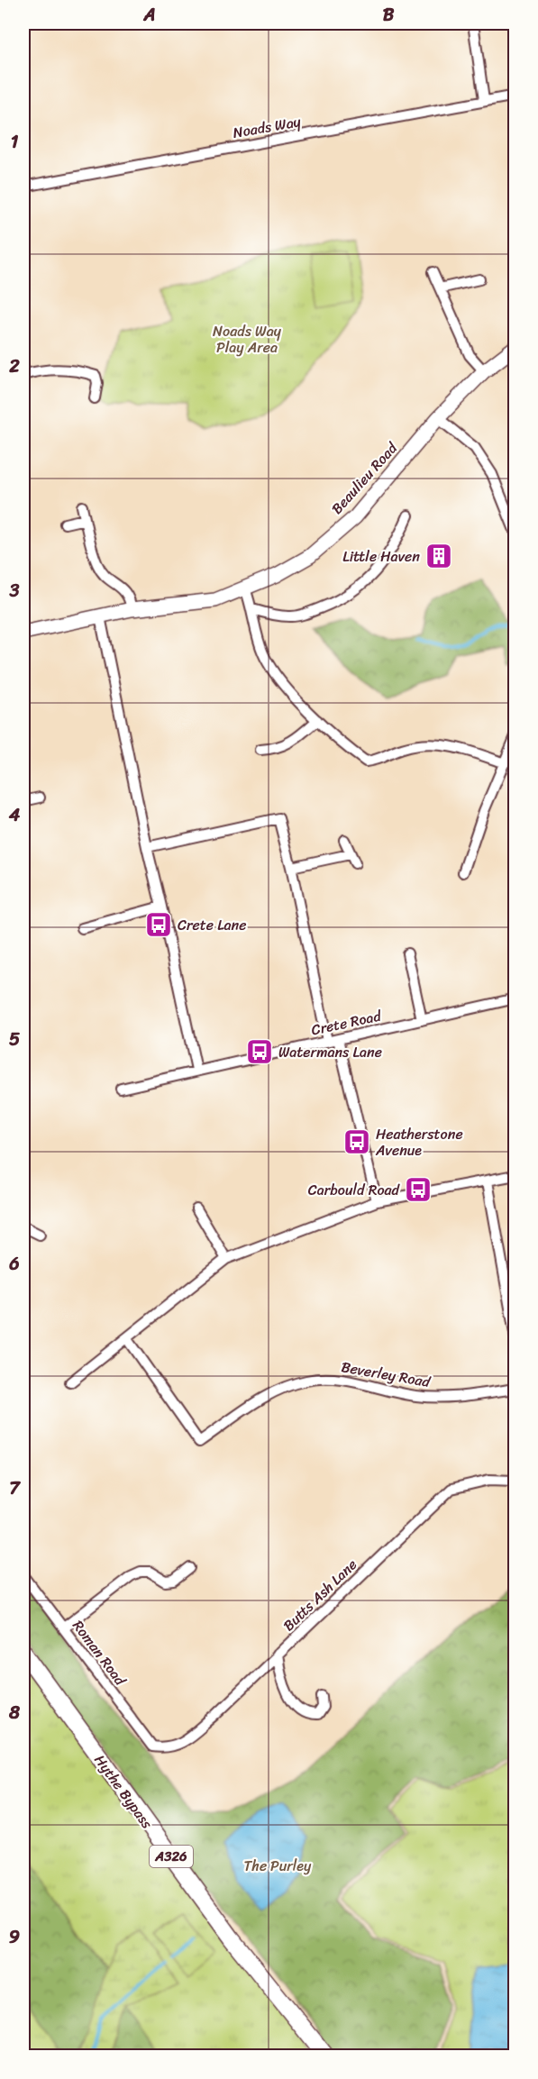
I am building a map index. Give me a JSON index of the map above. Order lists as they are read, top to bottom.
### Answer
{
  "streets": {
    "main road": ["Hythe Bypass", "A326"],
    "street": [
      "Noads Way",
      "Beaulieu Road",
      "Crete Road",
      "Beverley Road",
      "Butts Ash Lane",
      "Roman Road"
    ]
  },
  "crossings": [
    ["Butts Ash Lane", "Roman Road"]
  ],
  "parks": ["Noads Way Play Area", "The Purley"],
  "places": {
    "building": ["Little Haven"],
    "bus stop": [
      "Crete Lane",
      "Watermans Lane",
      "Heatherstone Avenue",
      "Carbould Road"
    ]
  },
  "grid": {
    "columns": ["A", "B"],
    "rows": [
      "1",
      "2",
      "3",
      "4",
      "5",
      "6",
      "7",
      "8",
      "9"
    ]
  }
}
